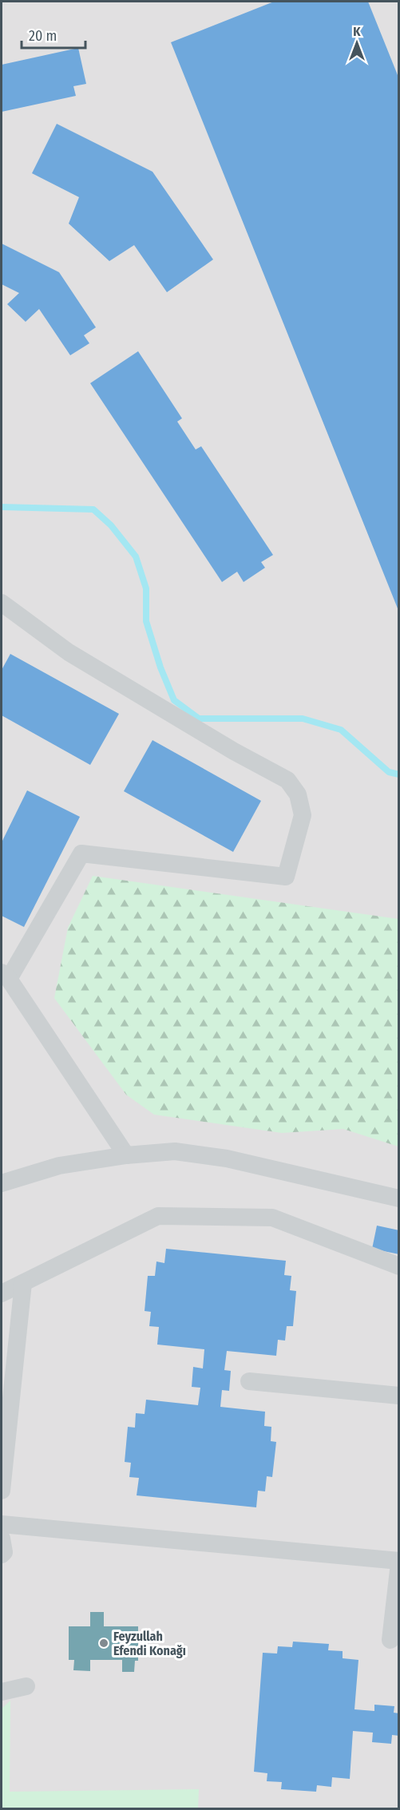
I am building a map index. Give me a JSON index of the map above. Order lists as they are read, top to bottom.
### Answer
{
  "places": ["Feyzullah Efendi Konağı"],
  "scale_bar": "20 m",
  "north": "top"
}
